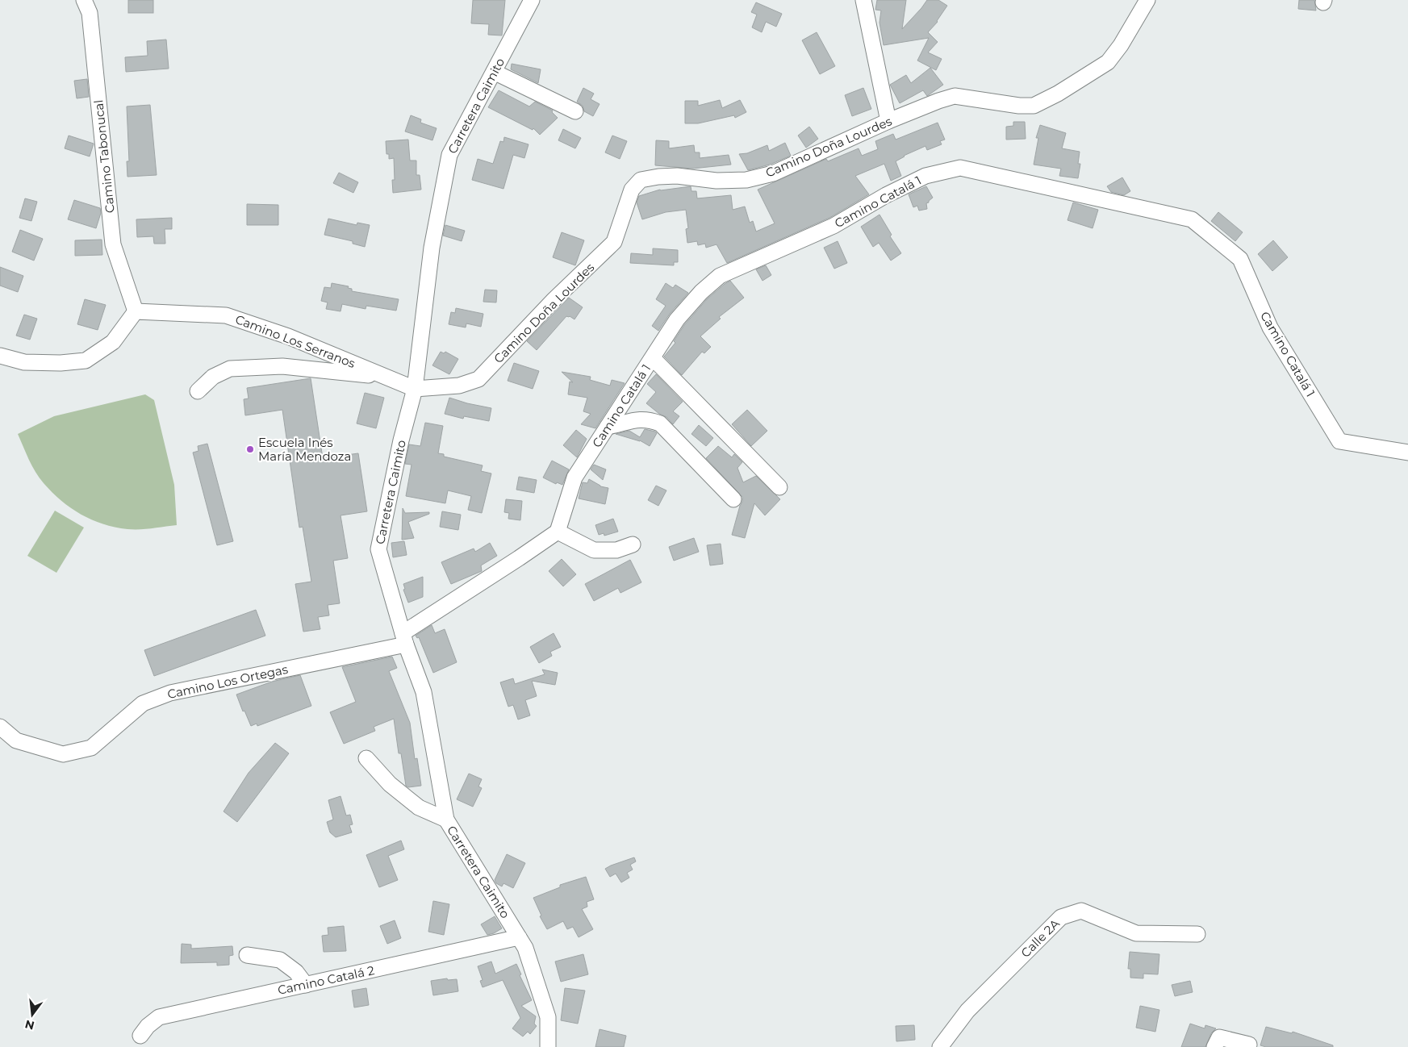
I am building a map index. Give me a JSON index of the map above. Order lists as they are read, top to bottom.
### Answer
{
  "streets": {
    "street": [
      "Carretera Caimito",
      "Camino Doña Lourdes",
      "Camino Tabonucal",
      "Camino Catalá 1",
      "Camino Los Serranos",
      "Camino Los Ortegas",
      "Calle 2A",
      "Camino Catalá 2"
    ]
  },
  "crossings": [
    ["Carretera Caimito", "Camino Doña Lourdes"],
    ["Carretera Caimito", "Camino Los Serranos"],
    ["Carretera Caimito", "Camino Los Ortegas"],
    ["Carretera Caimito", "Camino Catalá 2"],
    ["Camino Doña Lourdes", "Camino Los Serranos"],
    ["Camino Tabonucal", "Camino Los Serranos"]
  ],
  "places": ["Escuela Inés María Mendoza"],
  "north": "bottom"
}
